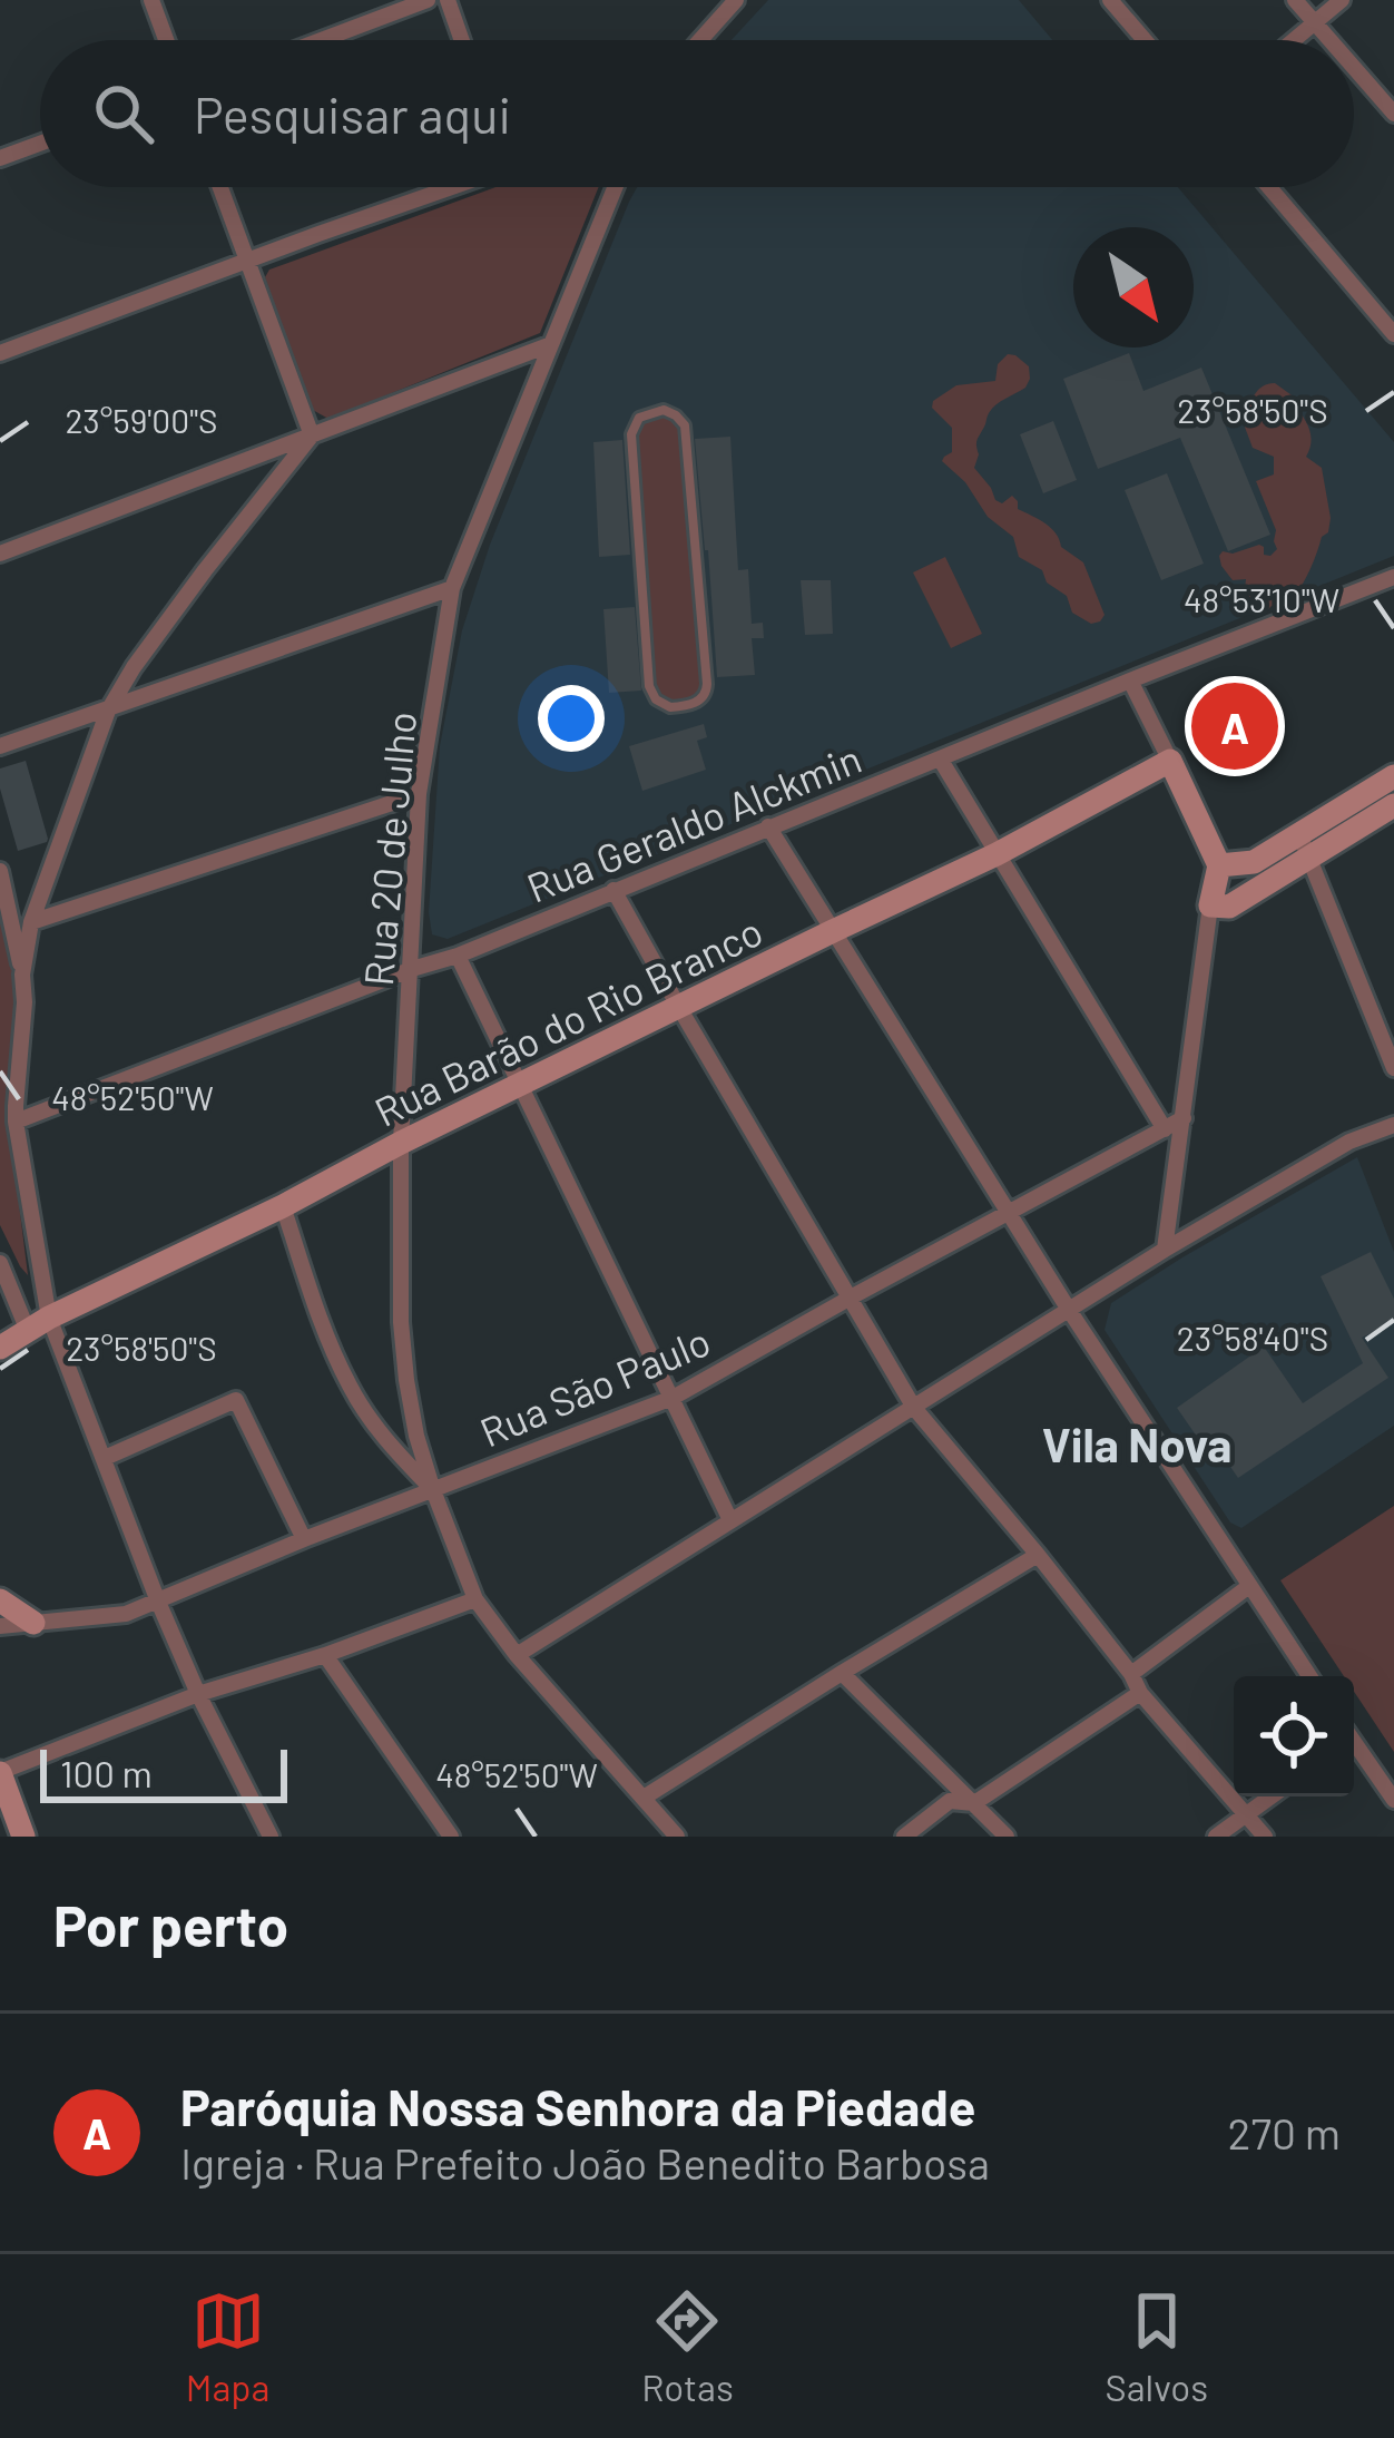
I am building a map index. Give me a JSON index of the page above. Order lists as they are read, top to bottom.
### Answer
{
  "streets": {
    "street": [
      "Rua Geraldo Alckmin",
      "Rua 20 de Julho",
      "Rua Barão do Rio Branco",
      "Rua São Paulo"
    ]
  },
  "crossings": [
    ["Rua Geraldo Alckmin", "Rua 20 de Julho"],
    ["Rua 20 de Julho", "Rua Barão do Rio Branco"],
    ["Rua 20 de Julho", "Rua São Paulo"]
  ],
  "districts": ["Vila Nova"],
  "scale_bar": "100 m",
  "north": "bottom right",
  "page": {
    "search": "Pesquisar aqui",
    "pins": "A",
    "scale": "100 m",
    "heading": "Por perto",
    "list": [
      {
        "mark": "A",
        "name": "Paróquia Nossa Senhora da Piedade",
        "note": "Igreja · Rua Prefeito João Benedito Barbosa",
        "value": "270 m"
      }
    ],
    "nav": ["Mapa", "Rotas", "Salvos"]
  },
  "coordinates": [
    "23°58'50\"S",
    "23°59'00\"S",
    "48°53'10\"W",
    "48°52'50\"W",
    "23°58'40\"S"
  ]
}
